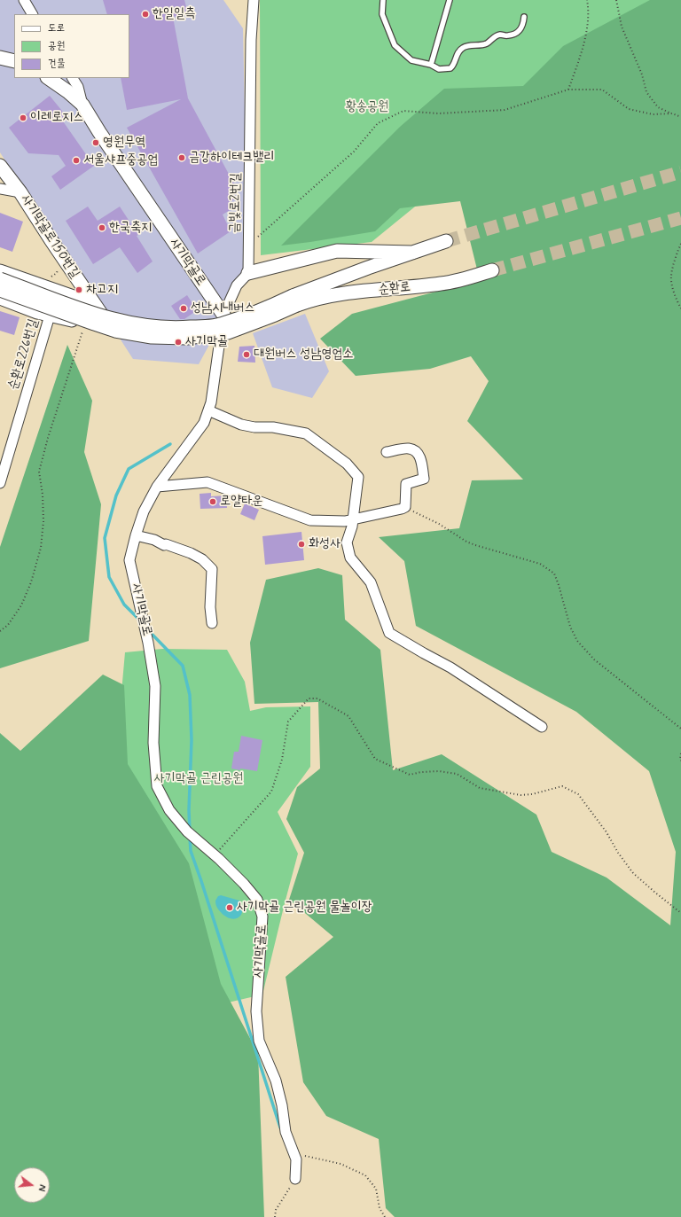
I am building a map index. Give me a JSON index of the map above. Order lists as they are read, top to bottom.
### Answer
{
  "streets": {
    "main road": ["사기막골로150번길", "사기막골로", "순환로"],
    "street": ["금빛로2번길", "순환로226번길"]
  },
  "parks": ["황송공원", "사기막골 근린공원"],
  "places": [
    "한일일측",
    "이레로지스",
    "영원무역",
    "금강하이테크밸리",
    "서울샤프중공업",
    "한국축지",
    "차고지",
    "성남시내버스",
    "사기막골",
    "대원버스 성남영업소",
    "로얄타운",
    "화성사",
    "사기막골 근린공원 물놀이장"
  ],
  "legend": ["도로", "공원", "건물"],
  "north": "right"
}
